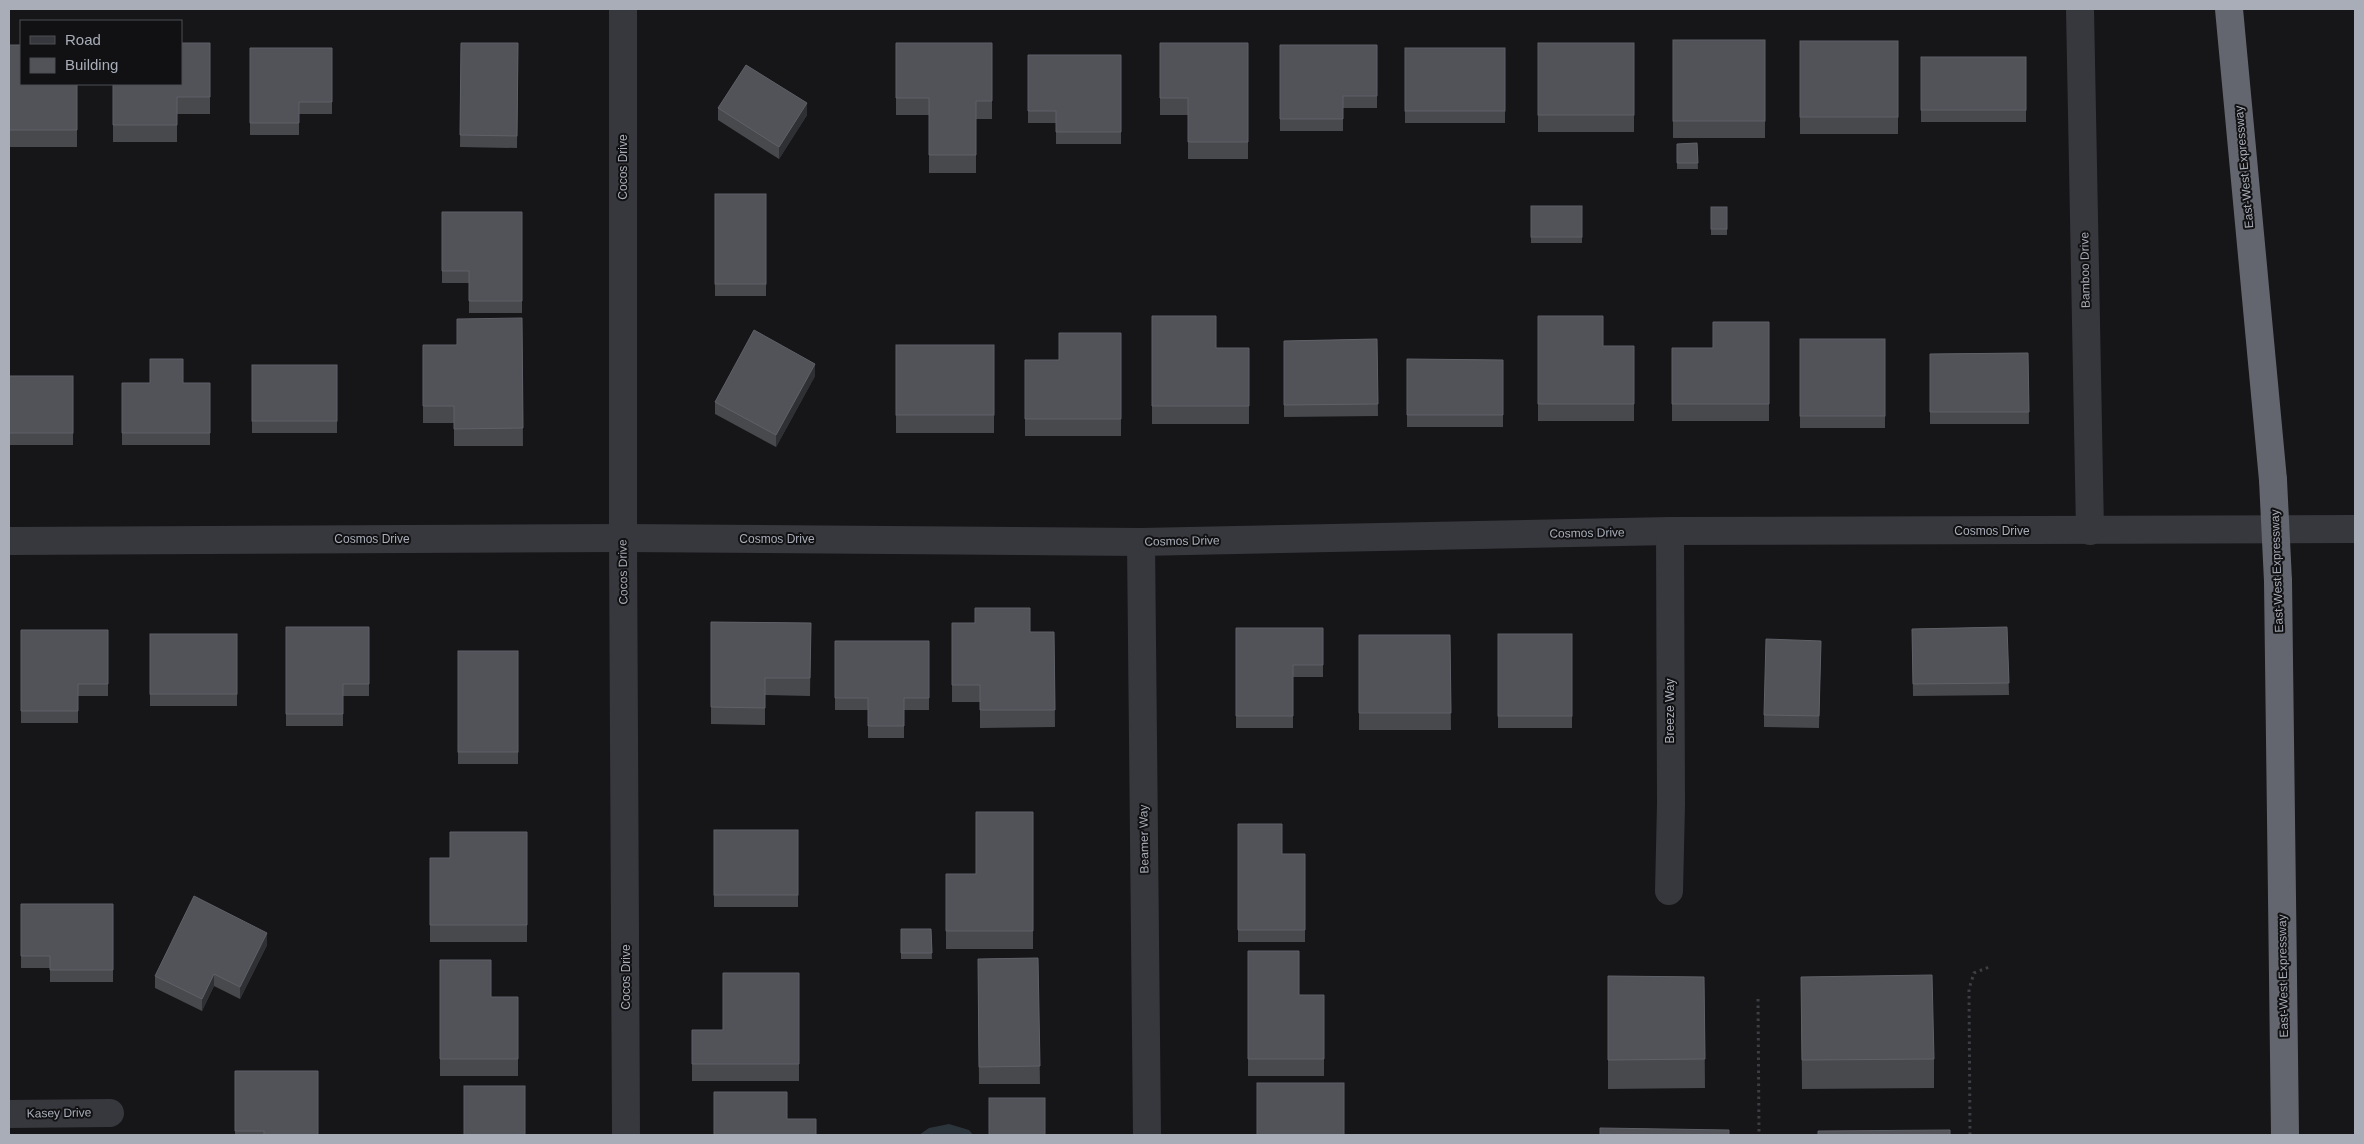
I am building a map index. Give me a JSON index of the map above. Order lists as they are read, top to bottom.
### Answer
{
  "streets": {
    "highway": ["East-West Expressway"],
    "street": [
      "Cocos Drive",
      "Bamboo Drive",
      "Cosmos Drive",
      "Breeze Way",
      "Beamer Way",
      "Kasey Drive"
    ]
  },
  "crossings": [
    ["Cocos Drive", "Cosmos Drive"],
    ["Bamboo Drive", "Cosmos Drive"],
    ["Cosmos Drive", "Breeze Way"],
    ["Cosmos Drive", "Beamer Way"]
  ],
  "legend": ["Road", "Building"]
}
